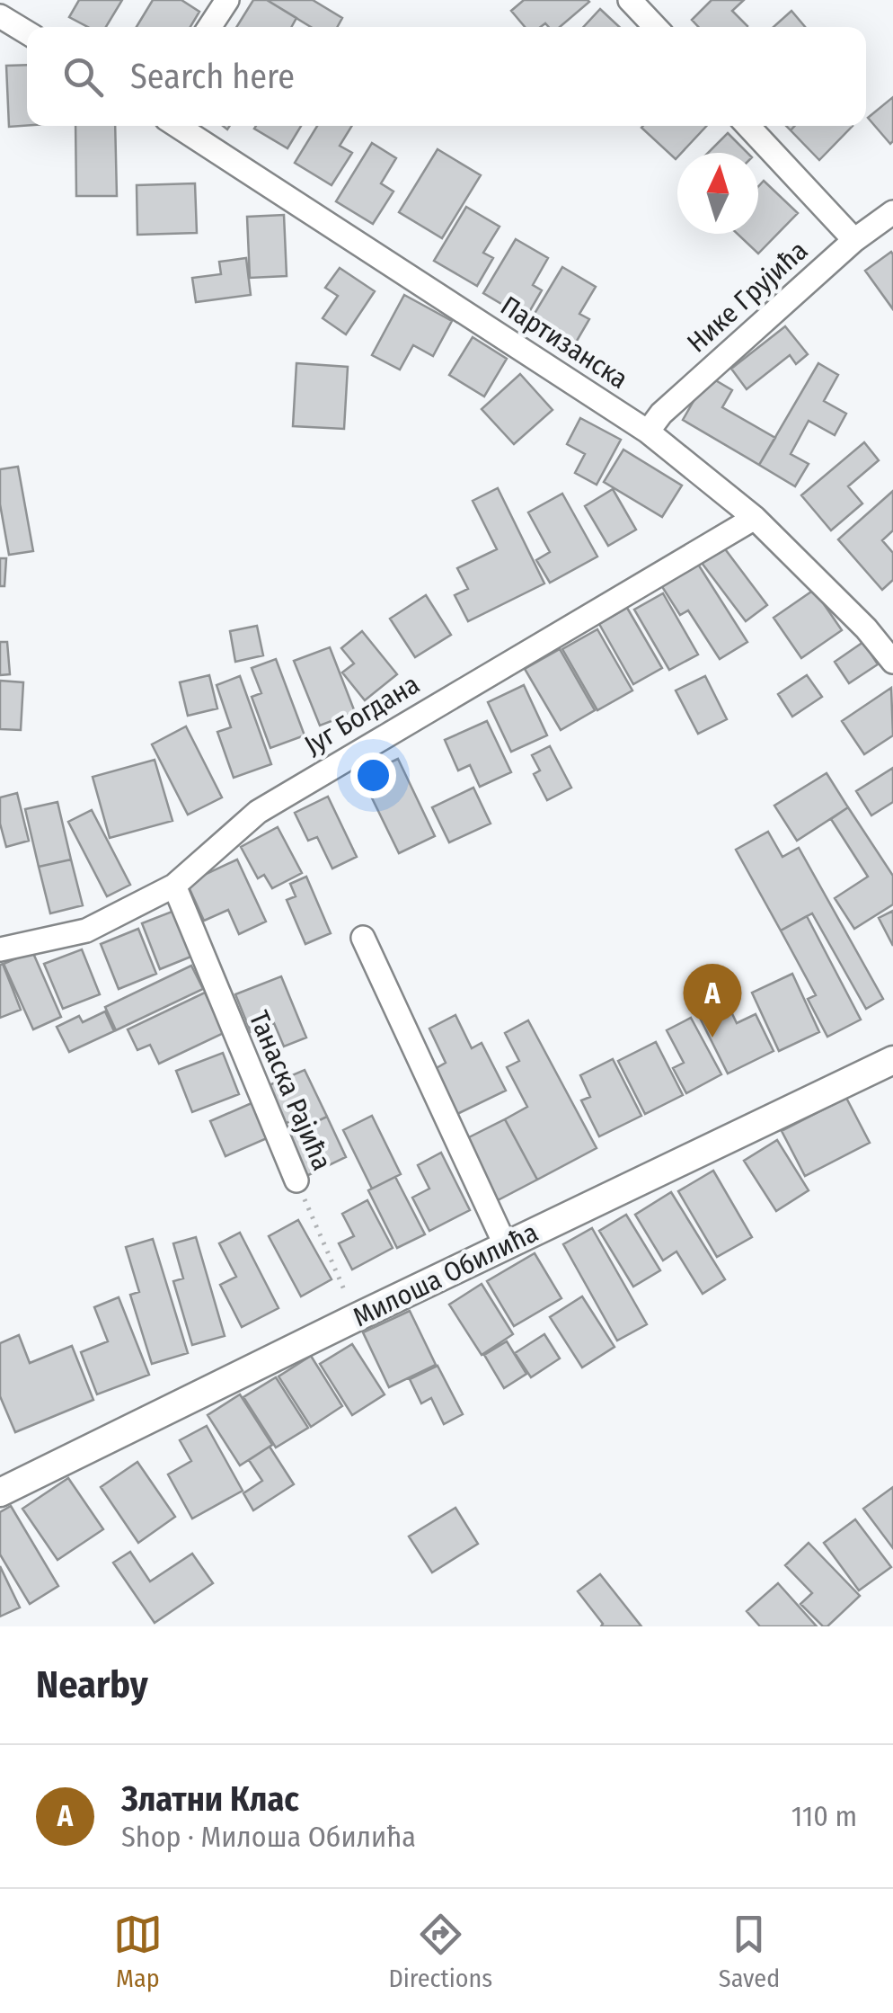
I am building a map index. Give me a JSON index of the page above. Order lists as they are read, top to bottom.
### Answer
{
  "streets": {
    "street": [
      "Нике Грујића",
      "Партизанска",
      "Југ Богдана",
      "Танаска Рајића",
      "Милоша Обилића"
    ]
  },
  "crossings": [
    ["Нике Грујића", "Партизанска"],
    ["Партизанска", "Југ Богдана"],
    ["Југ Богдана", "Танаска Рајића"],
    ["Танаска Рајића", "Милоша Обилића"]
  ],
  "north": "top",
  "page": {
    "search": "Search here",
    "pins": "A",
    "heading": "Nearby",
    "list": [
      {
        "mark": "A",
        "name": "Златни Клас",
        "note": "Shop · Милоша Обилића",
        "value": "110 m"
      }
    ],
    "nav": ["Map", "Directions", "Saved"]
  }
}
